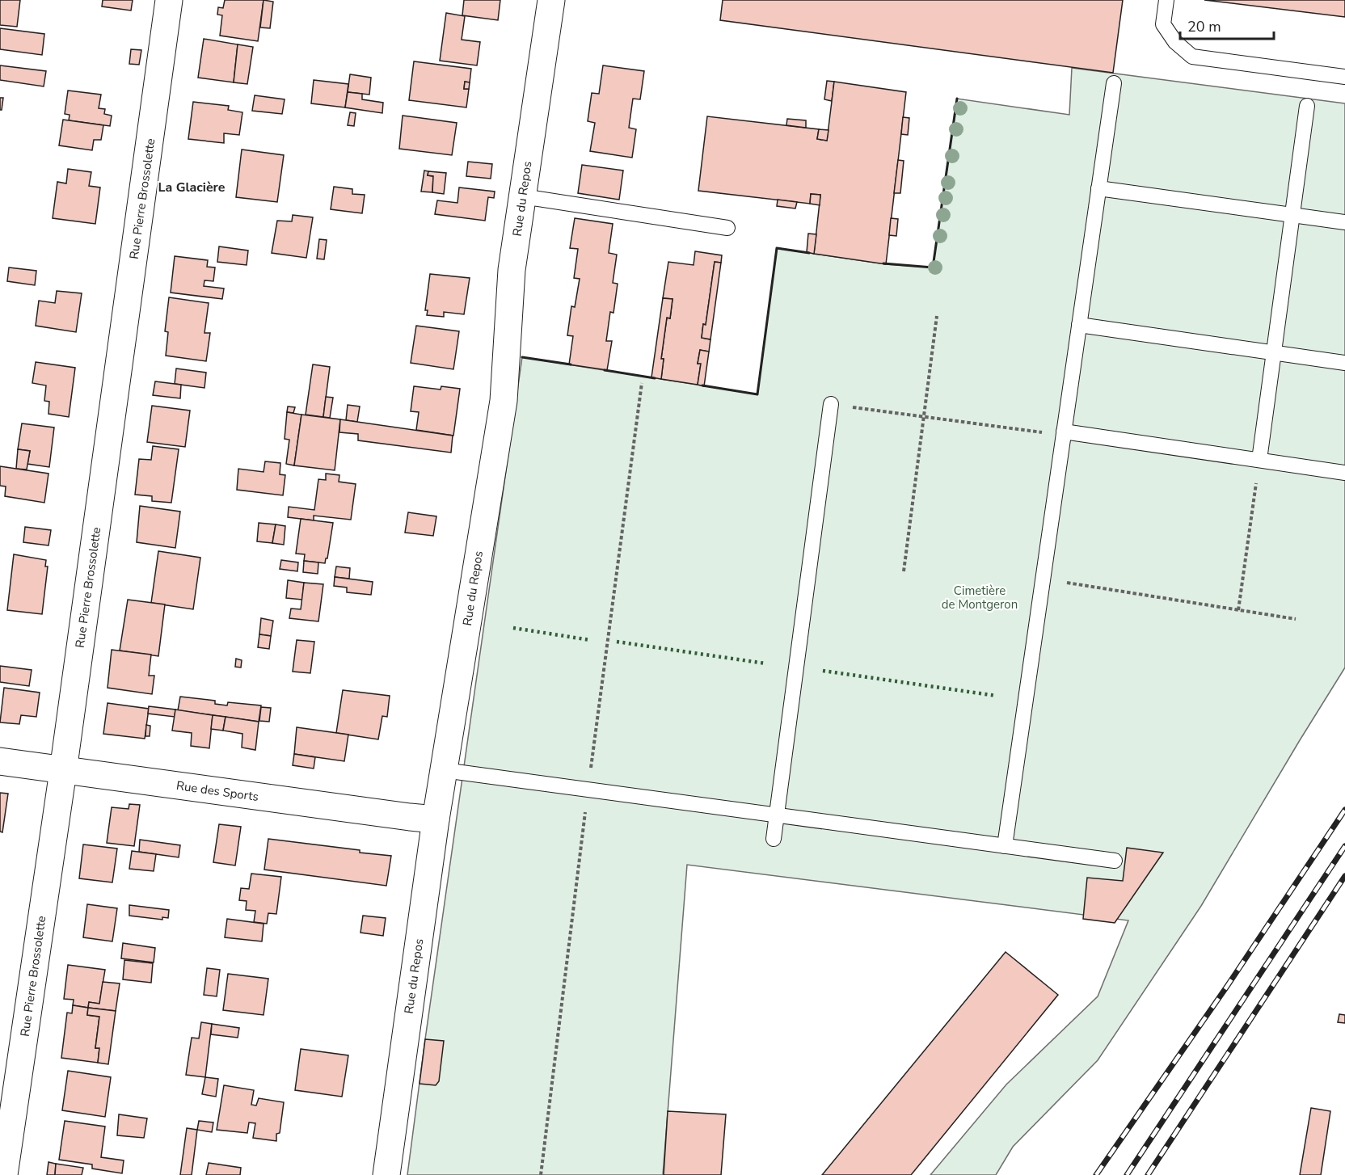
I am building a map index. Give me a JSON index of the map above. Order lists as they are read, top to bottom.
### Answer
{
  "streets": {
    "street": ["Rue Pierre Brossolette", "Rue du Repos", "Rue des Sports"]
  },
  "crossings": [
    ["Rue Pierre Brossolette", "Rue des Sports"],
    ["Rue du Repos", "Rue des Sports"]
  ],
  "districts": ["La Glacière"],
  "parks": ["Cimetière de Montgeron"],
  "scale_bar": "20 m"
}
